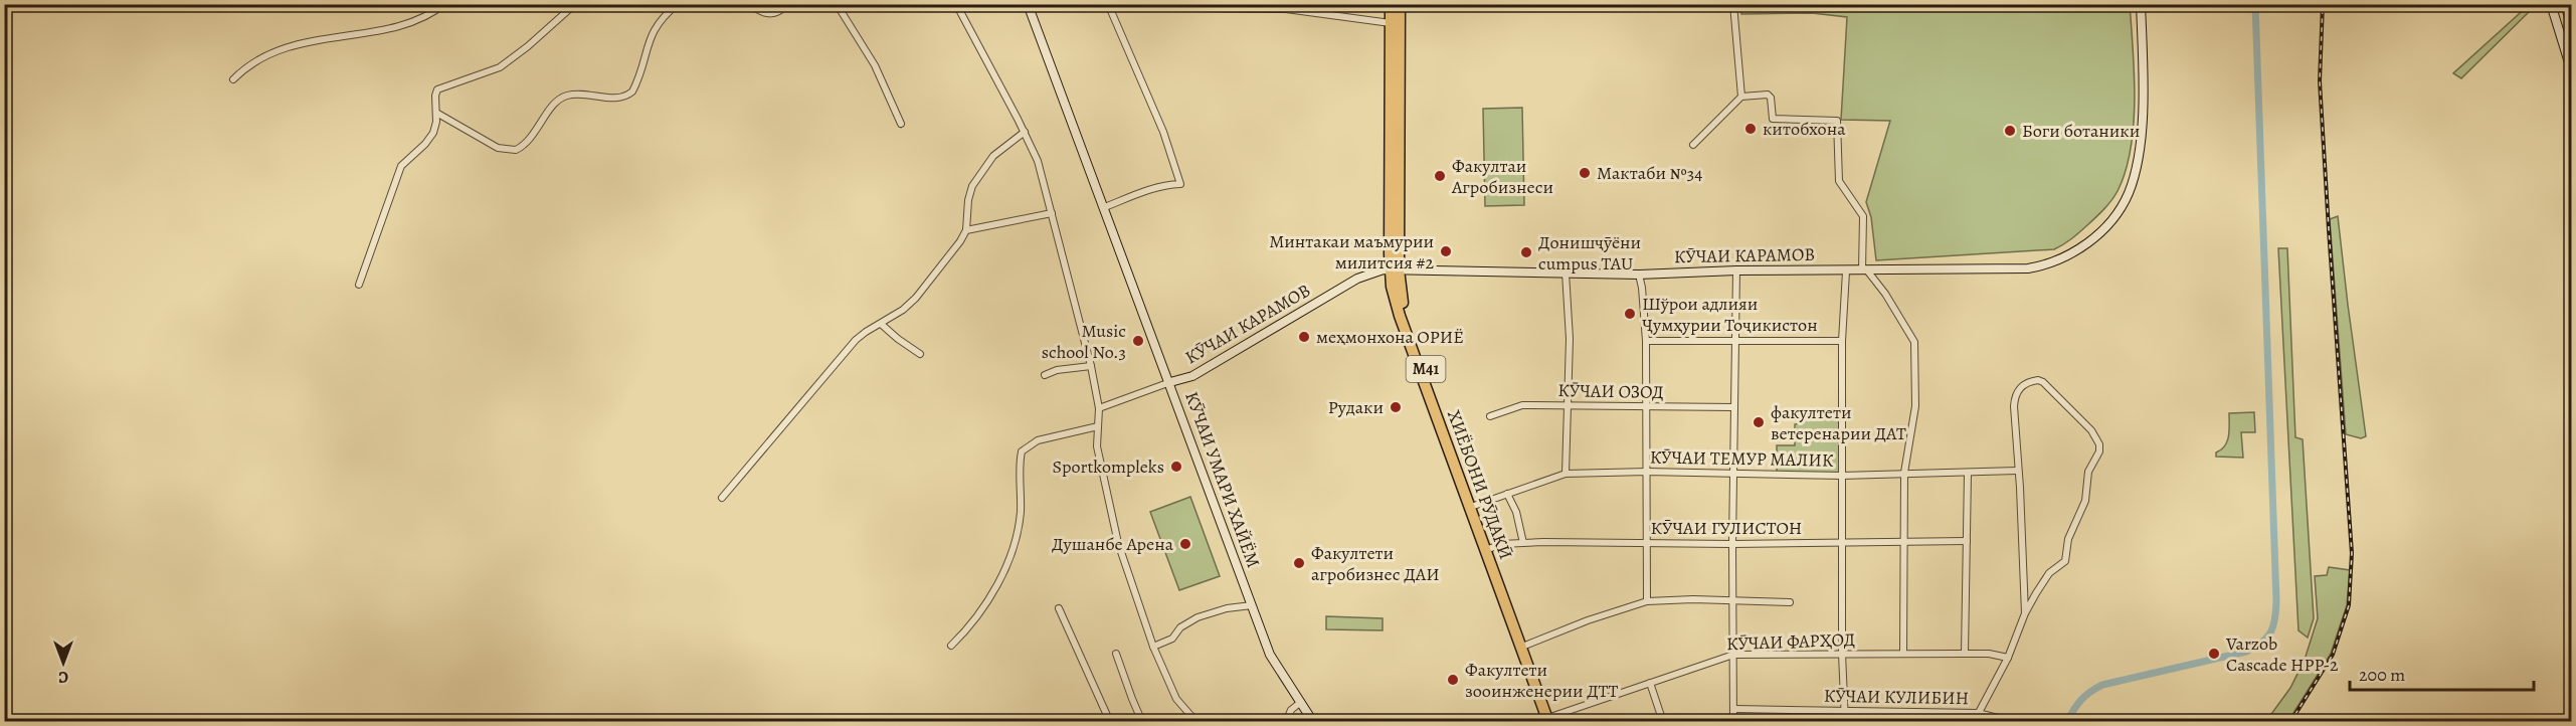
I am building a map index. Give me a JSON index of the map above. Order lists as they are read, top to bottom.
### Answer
{
  "streets": {
    "highway": ["M41"],
    "main road": ["КӮЧАИ КАРАМОВ", "КӮЧАИ УМАРИ ХАЙЁМ"],
    "street": [
      "КӮЧАИ ОЗОД",
      "КӮЧАИ ТЕМУР МАЛИК",
      "КӮЧАИ ГУЛИСТОН",
      "КӮЧАИ ФАРҲОД",
      "КӮЧАИ КУЛИБИН"
    ]
  },
  "crossings": [
    ["КӮЧАИ КАРАМОВ", "M41"],
    ["КӮЧАИ КАРАМОВ", "КӮЧАИ УМАРИ ХАЙЁМ"],
    ["M41", "КӮЧАИ ТЕМУР МАЛИК"],
    ["M41", "КӮЧАИ ГУЛИСТОН"],
    ["M41", "КӮЧАИ ФАРҲОД"]
  ],
  "places": [
    "китобхона",
    "Боги ботаники",
    "Мактаби №34",
    "Факултаи Агробизнеси",
    "Минтакаи маъмурии милитсия #2",
    "Донишҷӯёни cumpus TAU",
    "Шўрои адлияи Ҷумҳурии Тоҷикистон",
    "меҳмонхона ОРИЁ",
    "Music school No.3",
    "Рудаки",
    "факултети ветеренарии ДАТ",
    "Sportkompleks",
    "Душанбе Арена",
    "Факултети агробизнес ДАИ",
    "Varzob Cascade HPP-2",
    "Факултети зооинженерии ДТТ"
  ],
  "scale_bar": "200 m",
  "north": "bottom"
}
